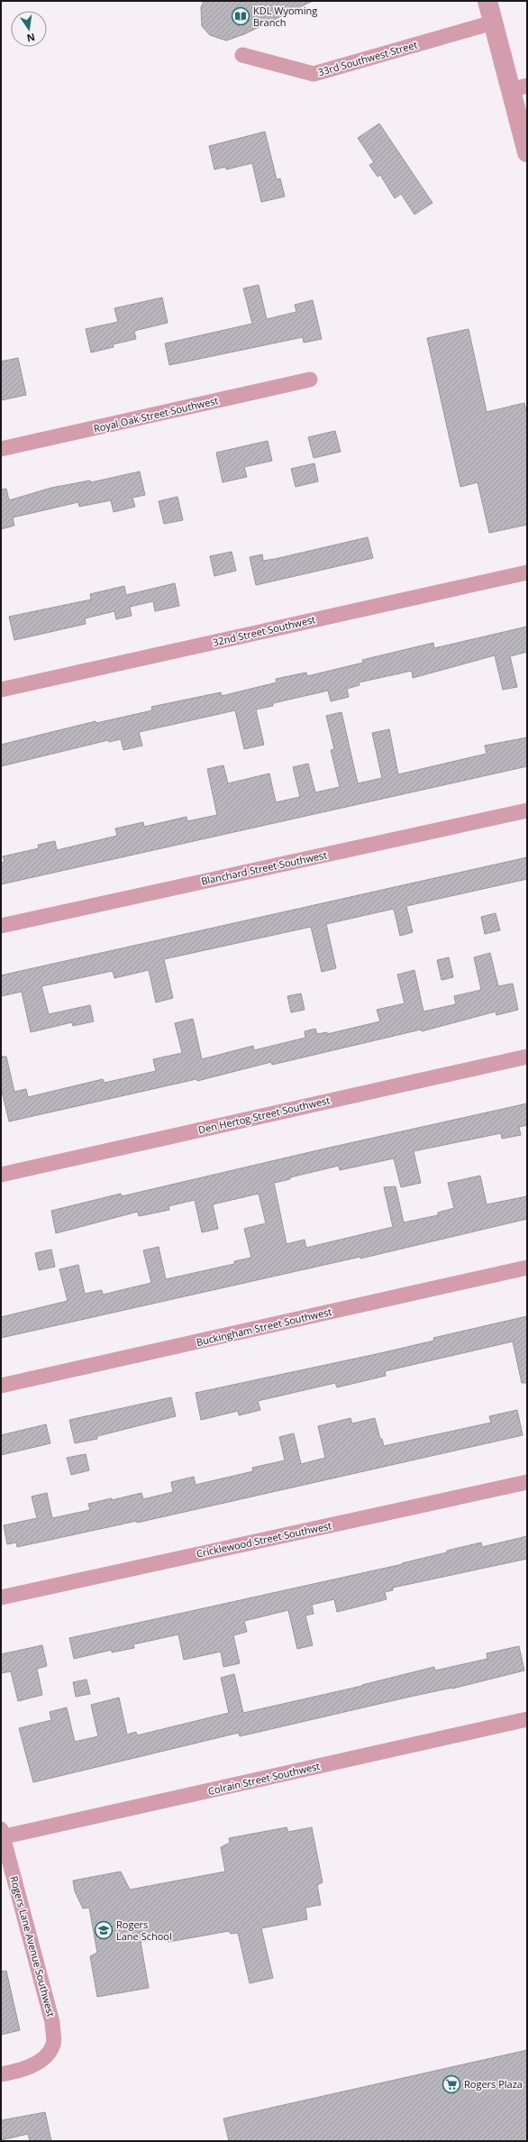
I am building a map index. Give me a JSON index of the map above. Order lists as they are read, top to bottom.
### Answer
{
  "streets": {
    "street": [
      "33rd Southwest Street",
      "Royal Oak Street Southwest",
      "32nd Street Southwest",
      "Blanchard Street Southwest",
      "Den Hertog Street Southwest",
      "Buckingham Street Southwest",
      "Cricklewood Street Southwest",
      "Colrain Street Southwest",
      "Rogers Lane Avenue Southwest"
    ]
  },
  "crossings": [
    ["Colrain Street Southwest", "Rogers Lane Avenue Southwest"]
  ],
  "places": {
    "library": ["KDL Wyoming Branch"],
    "school or university": ["Rogers Lane School"],
    "supermarket": ["Rogers Plaza"]
  },
  "north": "bottom"
}
